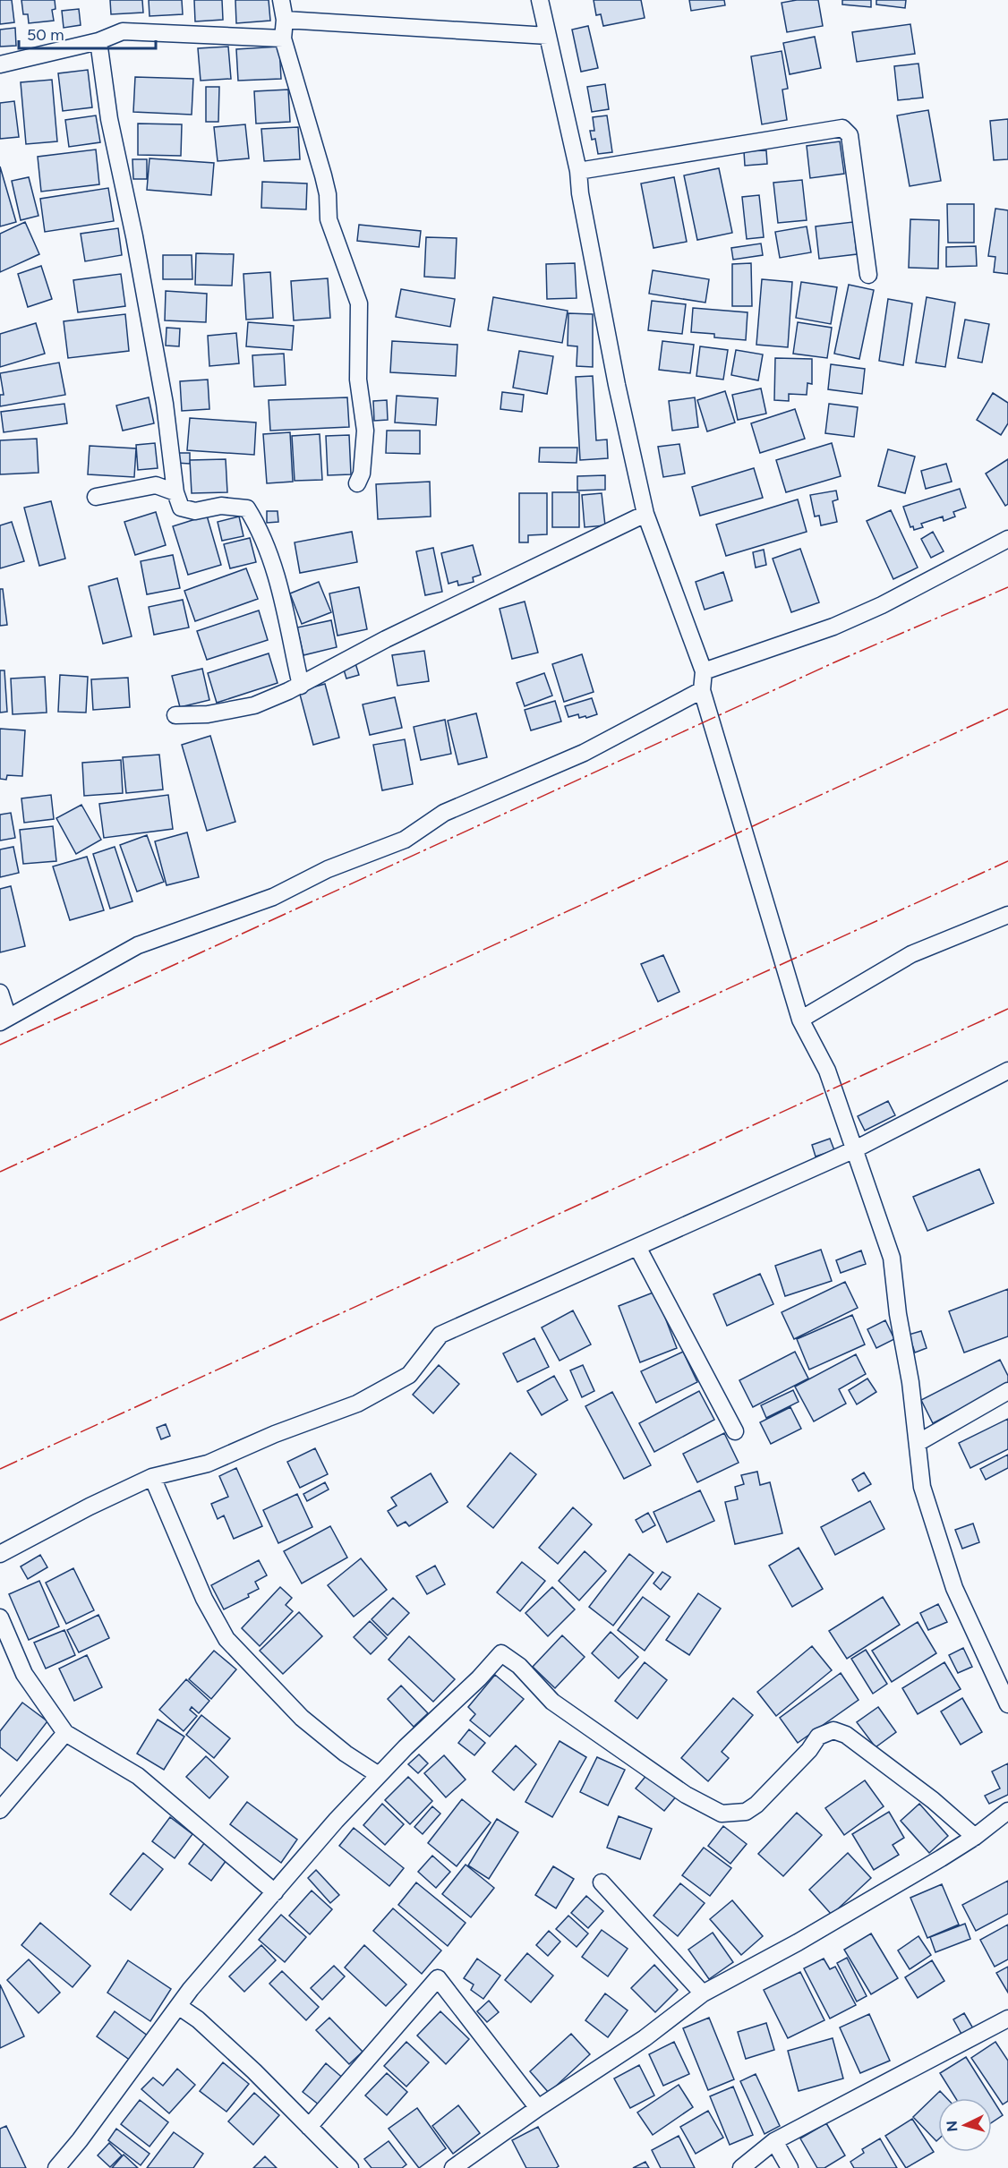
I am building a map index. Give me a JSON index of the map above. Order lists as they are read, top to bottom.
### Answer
{
  "scale_bar": "50 m",
  "north": "left"
}
